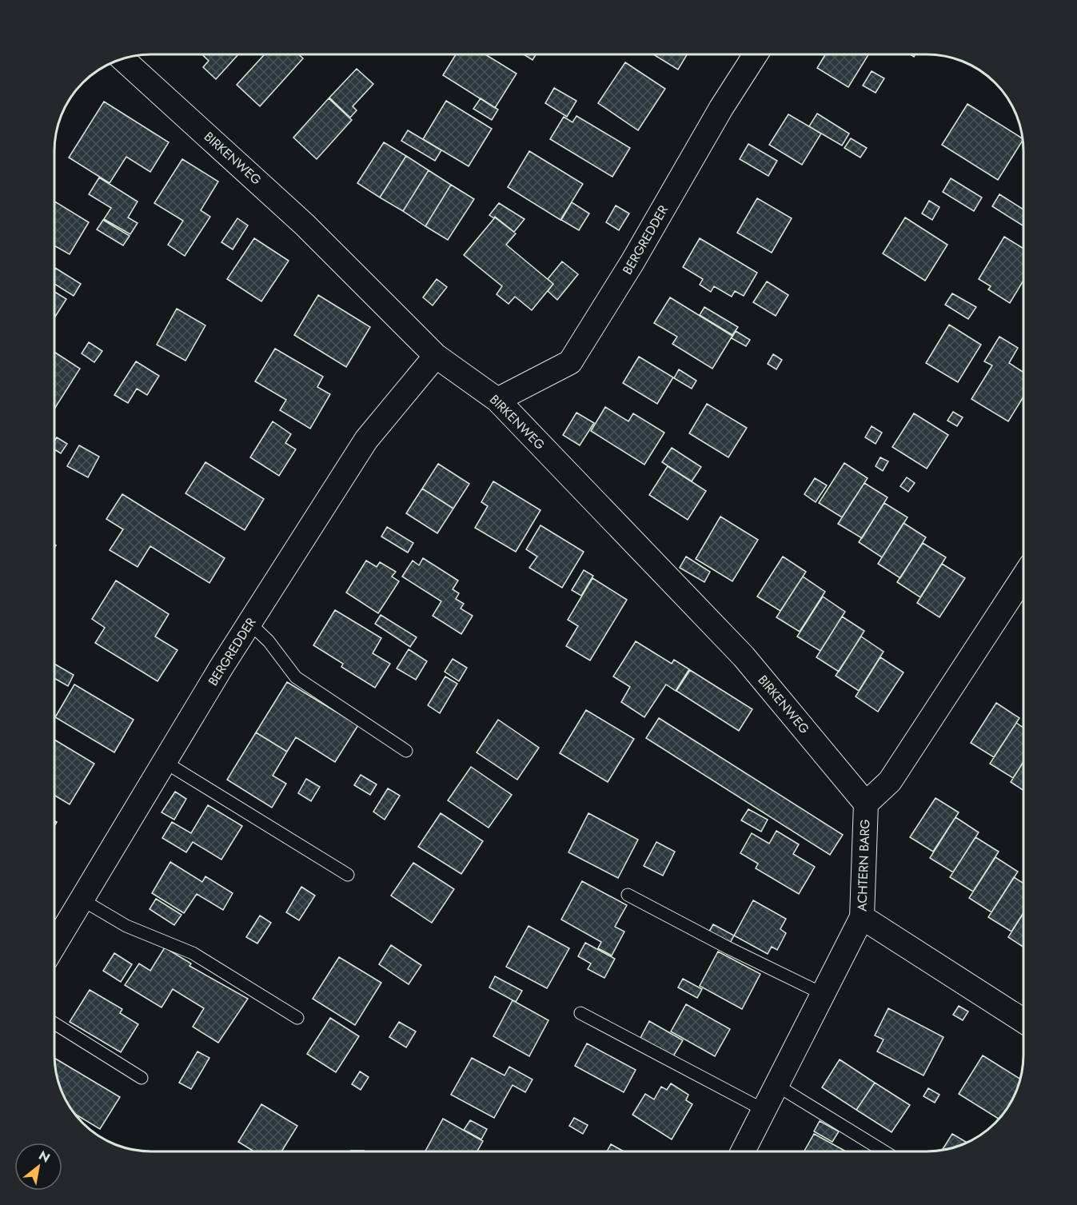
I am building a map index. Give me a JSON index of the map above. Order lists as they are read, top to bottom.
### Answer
{
  "streets": {
    "street": ["BIRKENWEG", "BERGREDDER", "ACHTERN BARG"]
  },
  "crossings": [
    ["BIRKENWEG", "BERGREDDER"],
    ["BIRKENWEG", "ACHTERN BARG"]
  ],
  "north": "top right"
}
